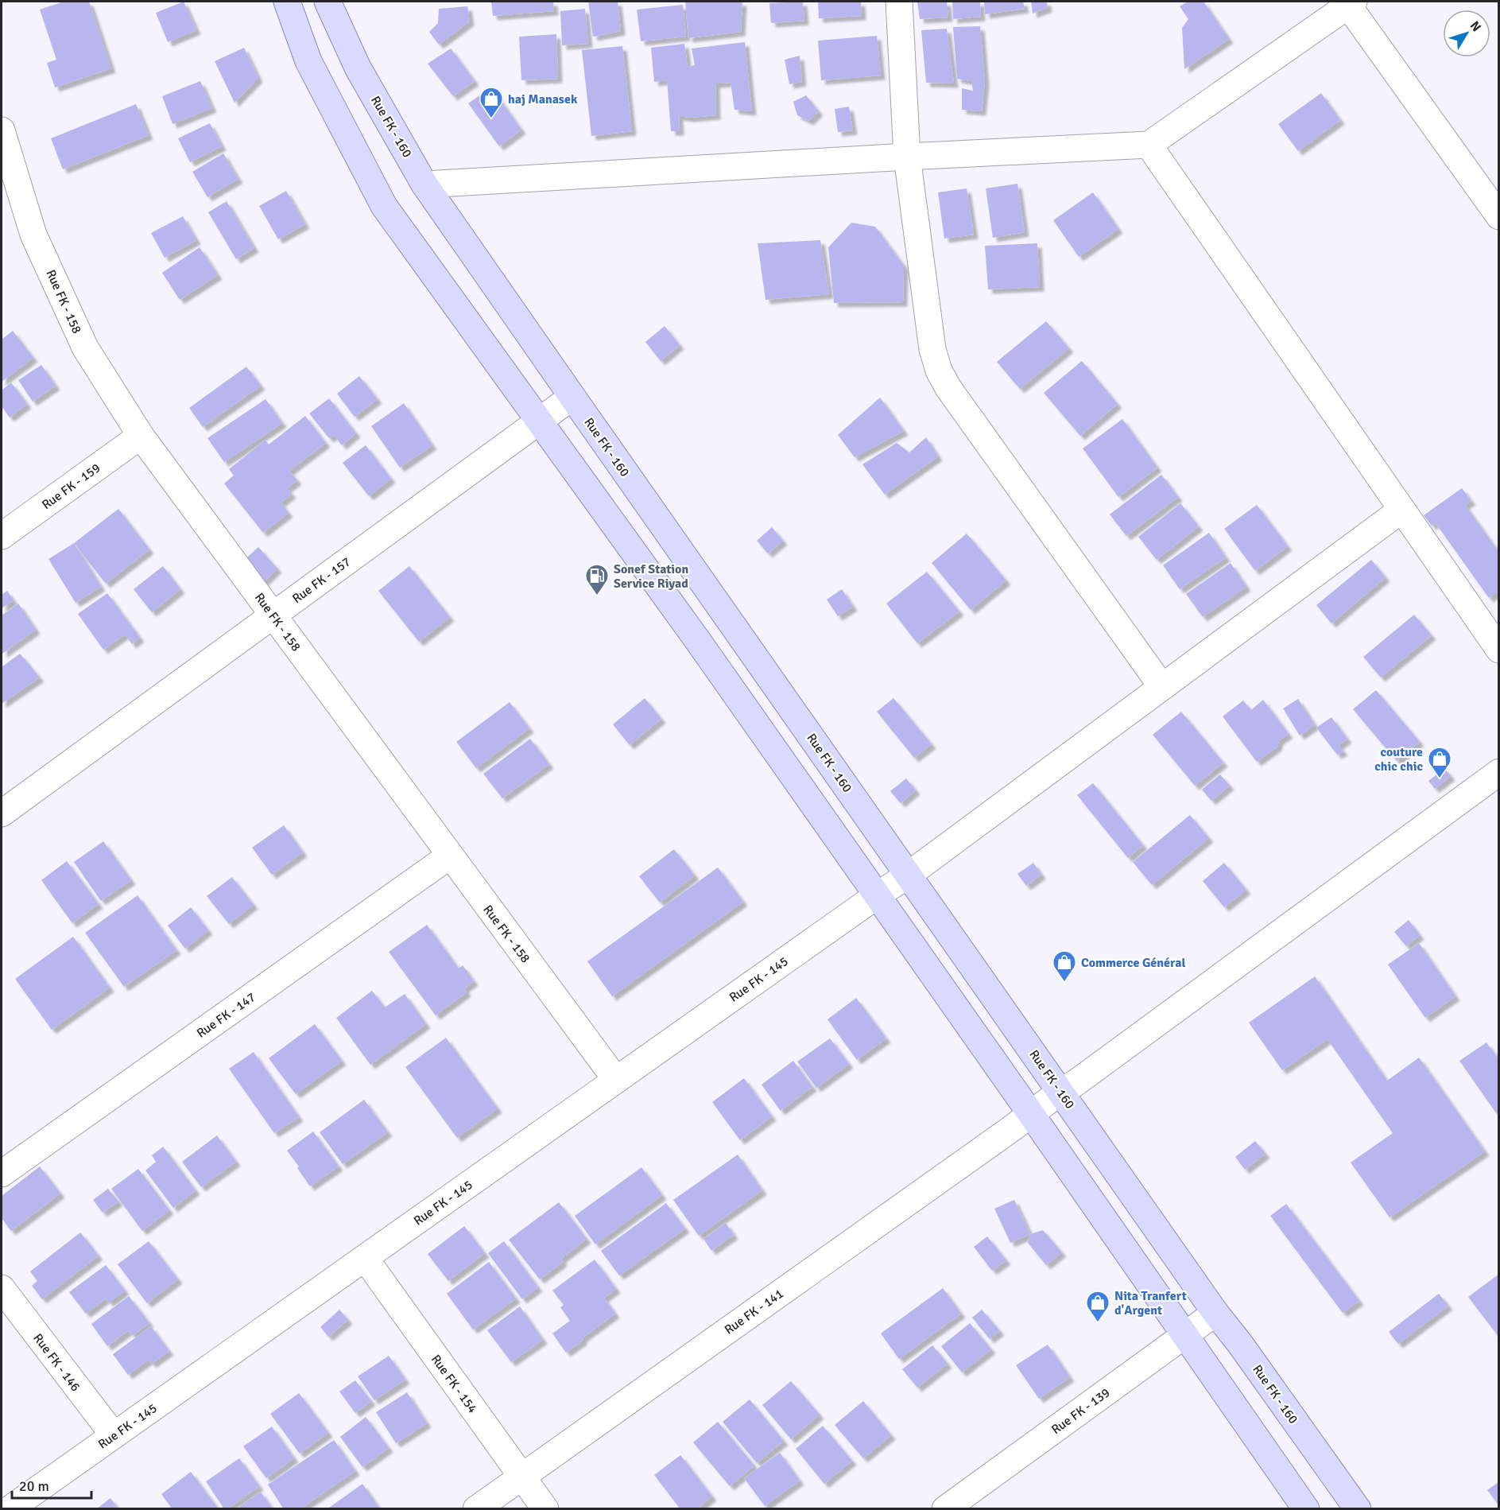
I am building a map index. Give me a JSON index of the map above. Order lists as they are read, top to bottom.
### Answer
{
  "streets": {
    "main road": ["Rue FK - 160"],
    "street": [
      "Rue FK - 158",
      "Rue FK - 159",
      "Rue FK - 157",
      "Rue FK - 145",
      "Rue FK - 147",
      "Rue FK - 141",
      "Rue FK - 146",
      "Rue FK - 154",
      "Rue FK - 139"
    ]
  },
  "crossings": [
    ["Rue FK - 160", "Rue FK - 157"],
    ["Rue FK - 160", "Rue FK - 145"],
    ["Rue FK - 160", "Rue FK - 141"],
    ["Rue FK - 160", "Rue FK - 139"],
    ["Rue FK - 158", "Rue FK - 159"],
    ["Rue FK - 158", "Rue FK - 157"],
    ["Rue FK - 158", "Rue FK - 145"],
    ["Rue FK - 158", "Rue FK - 147"],
    ["Rue FK - 145", "Rue FK - 146"],
    ["Rue FK - 145", "Rue FK - 154"],
    ["Rue FK - 141", "Rue FK - 154"]
  ],
  "places": {
    "shop": [
      "haj Manasek",
      "couture chic chic",
      "Commerce Général",
      "Nita Tranfert d'Argent"
    ],
    "fuel station": ["Sonef Station Service Riyad"]
  },
  "scale_bar": "20 m",
  "north": "top right"
}
